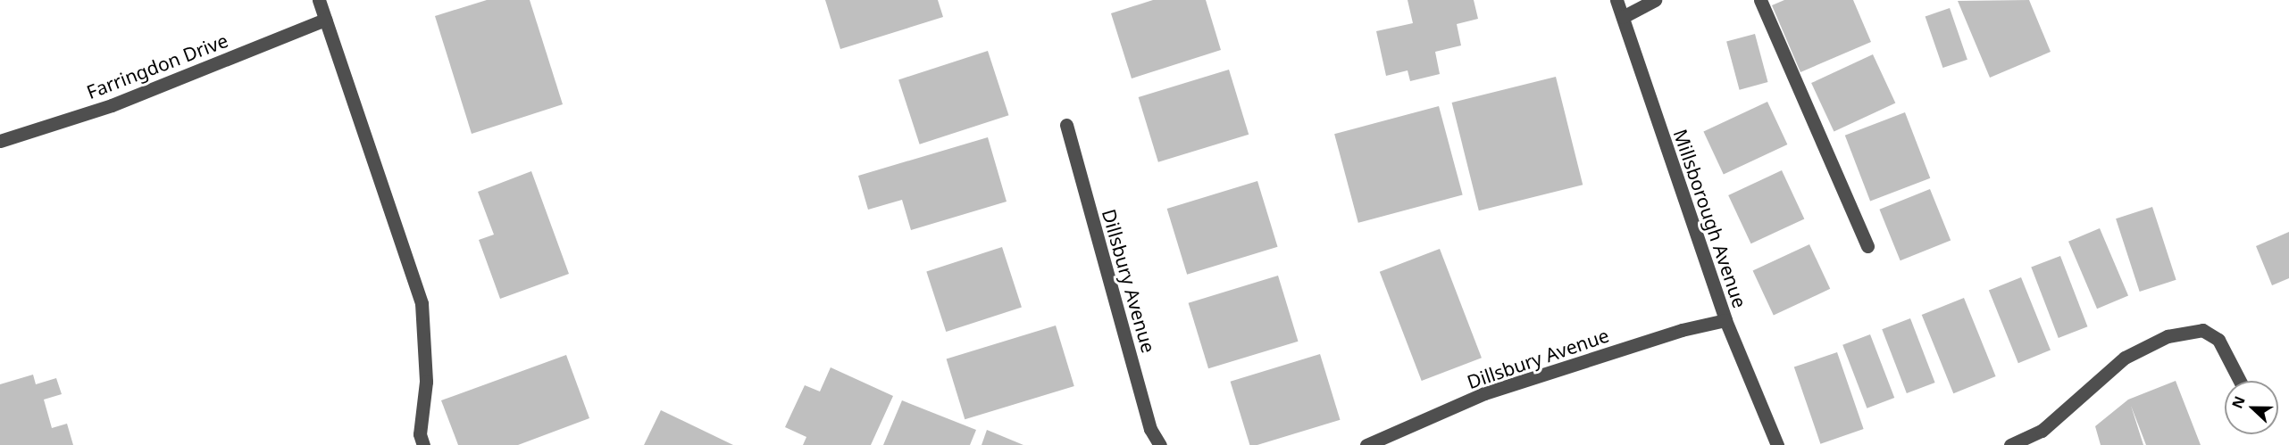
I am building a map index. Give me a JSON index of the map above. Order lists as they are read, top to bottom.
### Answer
{
  "streets": {
    "street": ["Farringdon Drive", "Millsborough Avenue", "Dillsbury Avenue"]
  },
  "crossings": [
    ["Millsborough Avenue", "Dillsbury Avenue"]
  ],
  "north": "left"
}
